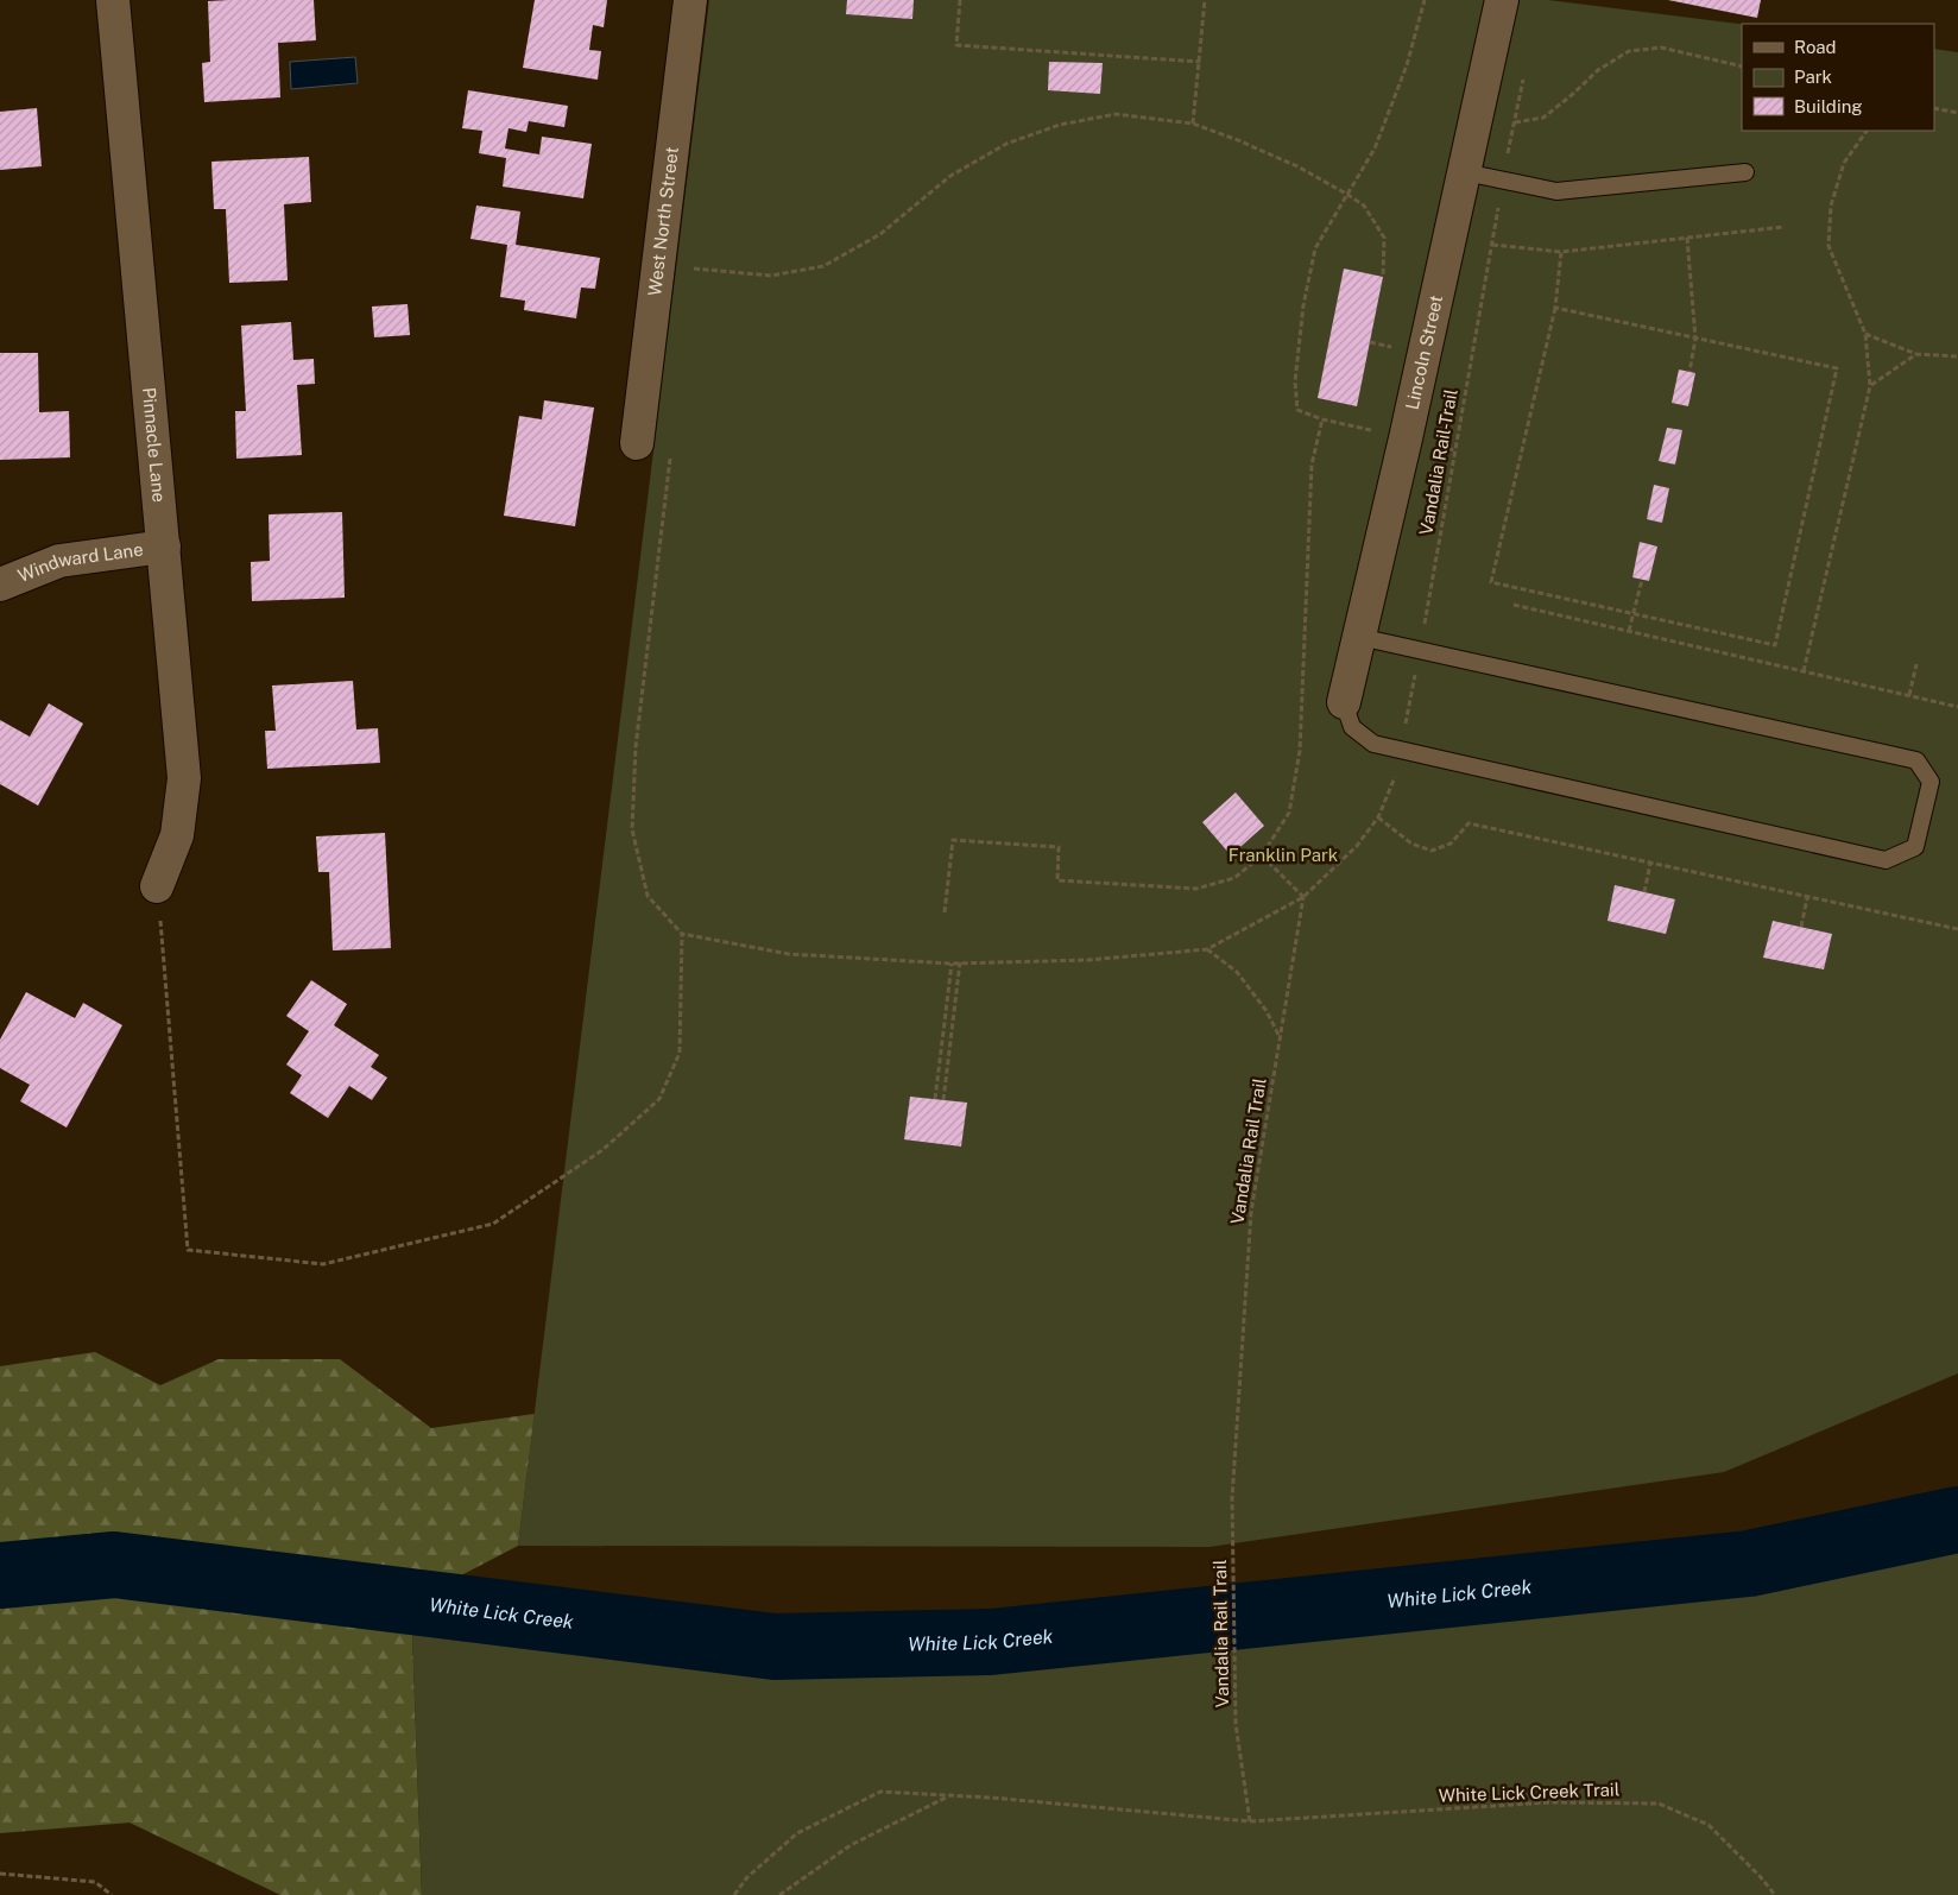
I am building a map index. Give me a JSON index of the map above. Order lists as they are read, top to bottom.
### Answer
{
  "streets": {
    "street": [
      "West North Street",
      "Lincoln Street",
      "Pinnacle Lane",
      "Windward Lane"
    ],
    "path": ["Vandalia Rail-Trail", "Vandalia Rail Trail", "White Lick Creek Trail"]
  },
  "crossings": [
    ["Pinnacle Lane", "Windward Lane"],
    ["Vandalia Rail-Trail", "Vandalia Rail Trail"],
    ["Vandalia Rail Trail", "White Lick Creek Trail"]
  ],
  "water": ["White Lick Creek"],
  "parks": ["Franklin Park"],
  "legend": ["Road", "Park", "Building"]
}
